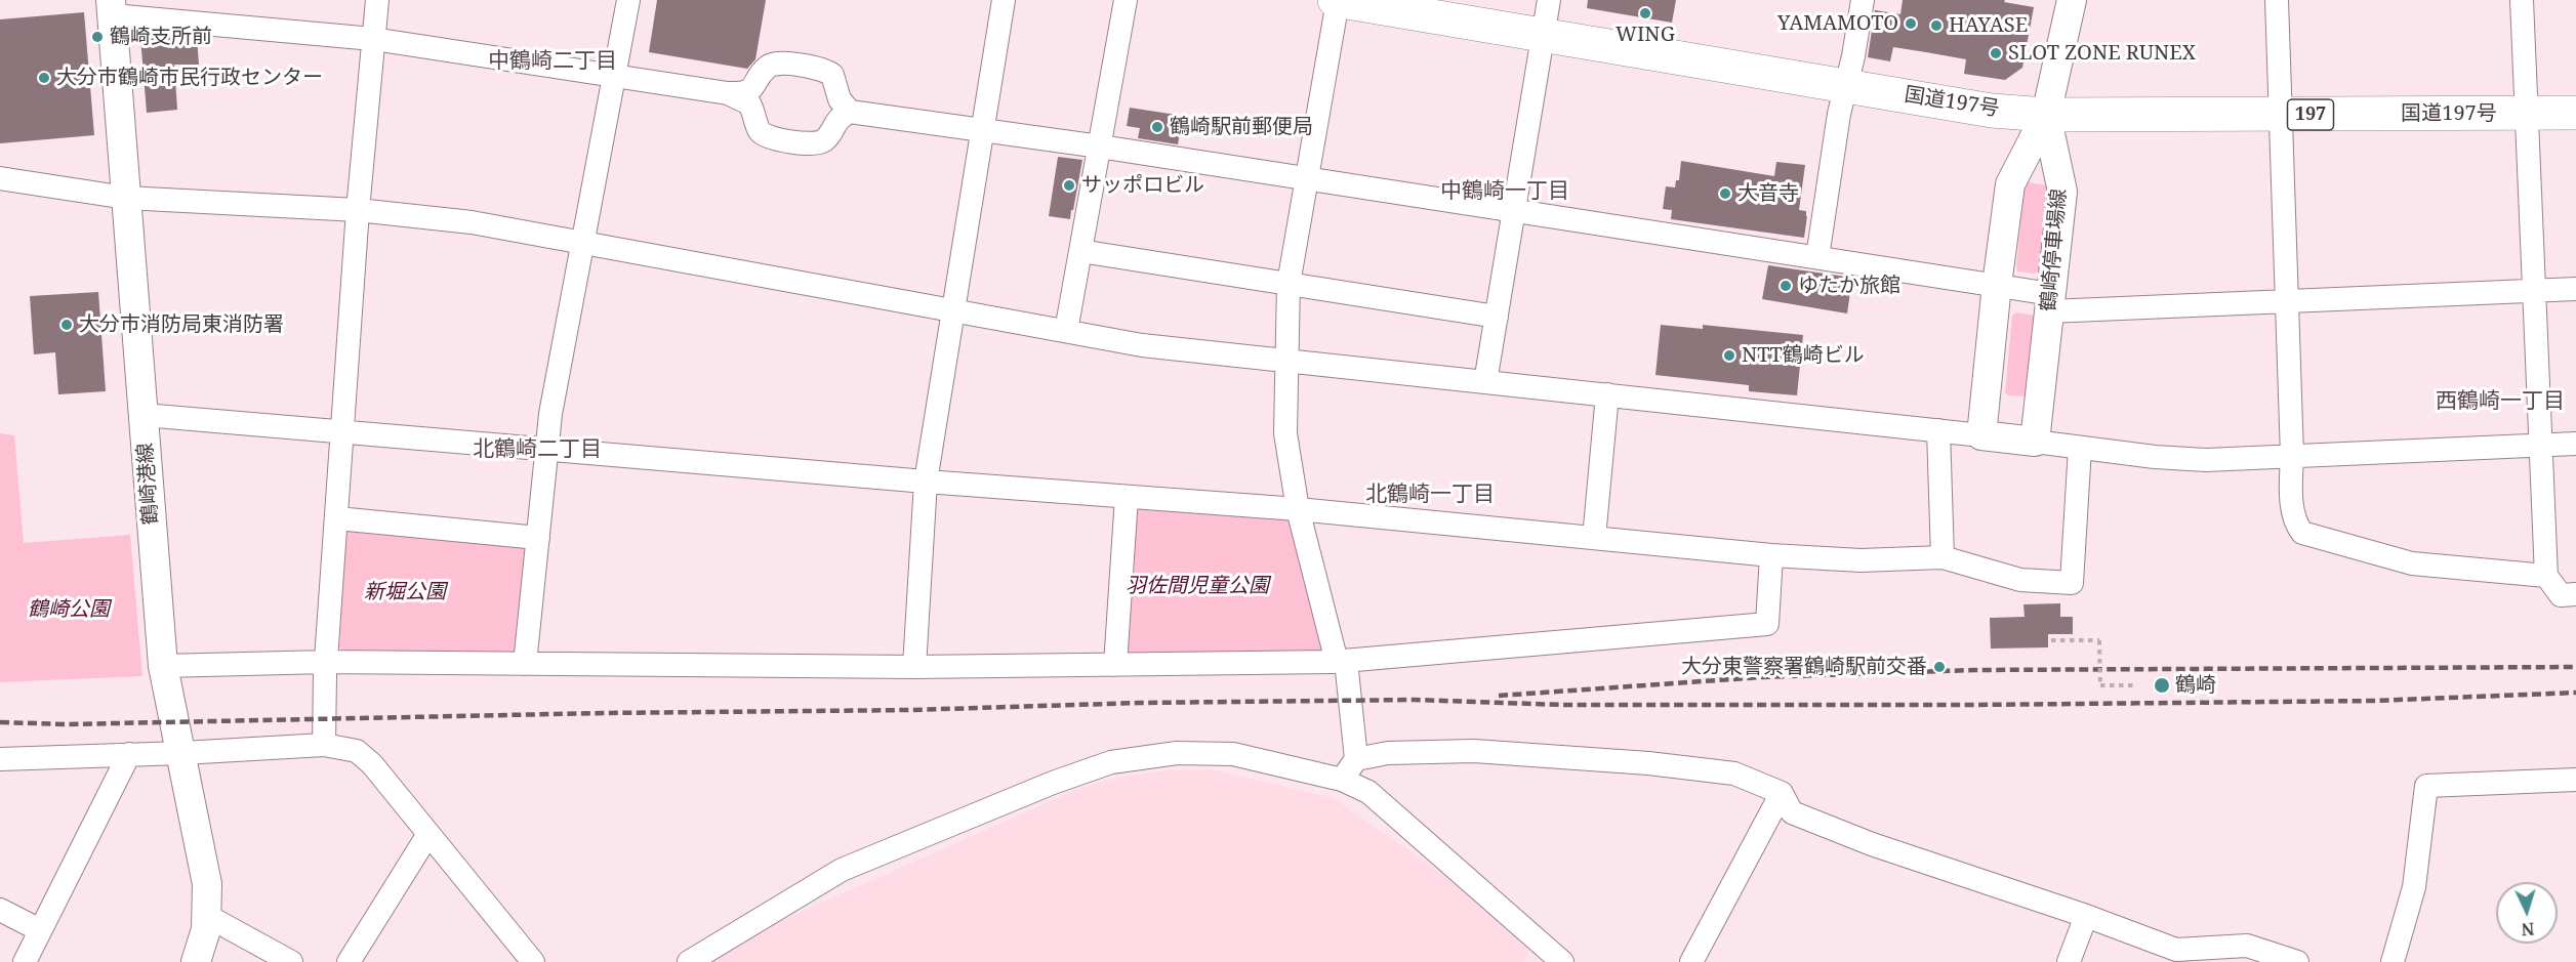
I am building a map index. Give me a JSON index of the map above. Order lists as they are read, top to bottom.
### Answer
{
  "streets": {
    "highway": ["国道197号", "197"],
    "main road": ["鶴崎停車場線", "鶴崎港線"]
  },
  "crossings": [
    ["国道197号", "鶴崎停車場線"]
  ],
  "districts": [
    "中鶴崎二丁目",
    "中鶴崎一丁目",
    "西鶴崎一丁目",
    "北鶴崎二丁目",
    "北鶴崎一丁目"
  ],
  "parks": ["羽佐間児童公園", "新堀公園", "鶴崎公園"],
  "places": [
    "WING",
    "YAMAMOTO",
    "HAYASE",
    "鶴崎支所前",
    "SLOT ZONE RUNEX",
    "大分市鶴崎市民行政センター",
    "鶴崎駅前郵便局",
    "サッポロビル",
    "大音寺",
    "ゆたか旅館",
    "大分市消防局東消防署",
    "NTT鶴崎ビル",
    "大分東警察署鶴崎駅前交番",
    "鶴崎"
  ],
  "north": "bottom"
}
